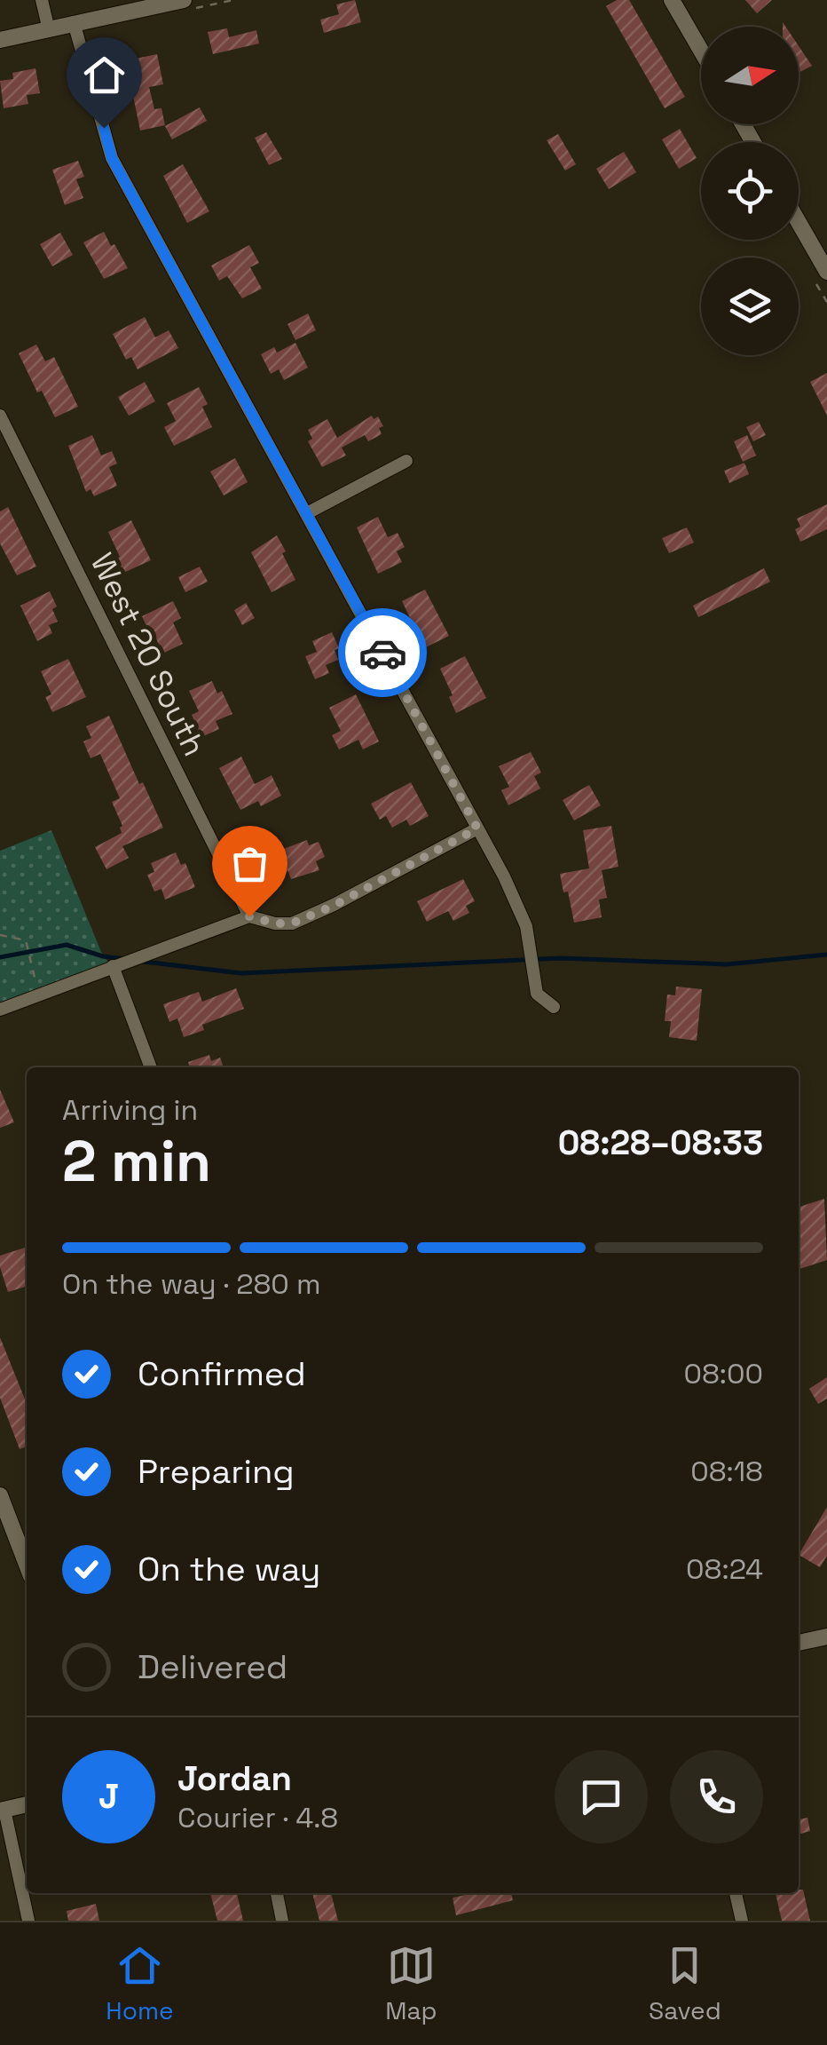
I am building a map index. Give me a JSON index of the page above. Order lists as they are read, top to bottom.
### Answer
{
  "streets": {
    "street": ["West 20 South"]
  },
  "north": "right",
  "page": {
    "heading": ["2 min", "Arriving in", "08:28–08:33"],
    "panel": ["Jordan", "Courier · 4.8"],
    "bar": "On the way · 280 m",
    "list": [
      ["Confirmed", "08:00"],
      ["Preparing", "08:18"],
      ["On the way", "08:24"],
      "Delivered"
    ],
    "round": "J",
    "tabs": ["Home", "Map", "Saved"]
  }
}
